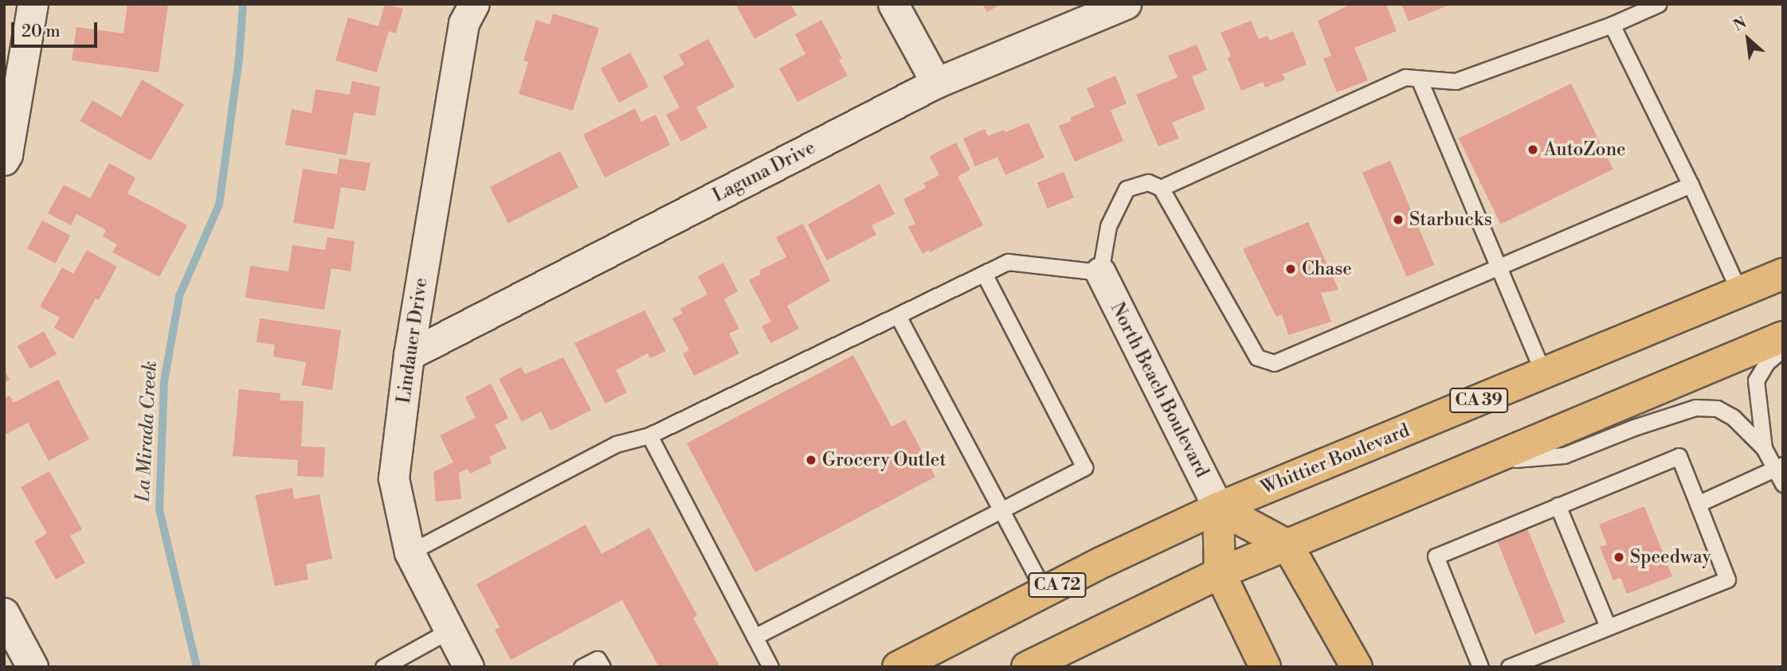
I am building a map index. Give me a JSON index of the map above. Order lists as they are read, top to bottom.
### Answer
{
  "streets": {
    "main road": [
      "North Beach Boulevard",
      "CA 39",
      "Whittier Boulevard",
      "CA 72"
    ],
    "street": ["Laguna Drive", "Lindauer Drive"]
  },
  "crossings": [
    ["Laguna Drive", "Lindauer Drive"],
    ["North Beach Boulevard", "Whittier Boulevard"]
  ],
  "water": ["La Mirada Creek"],
  "places": [
    "AutoZone",
    "Starbucks",
    "Chase",
    "Grocery Outlet",
    "Speedway"
  ],
  "scale_bar": "20 m",
  "north": "top left"
}
